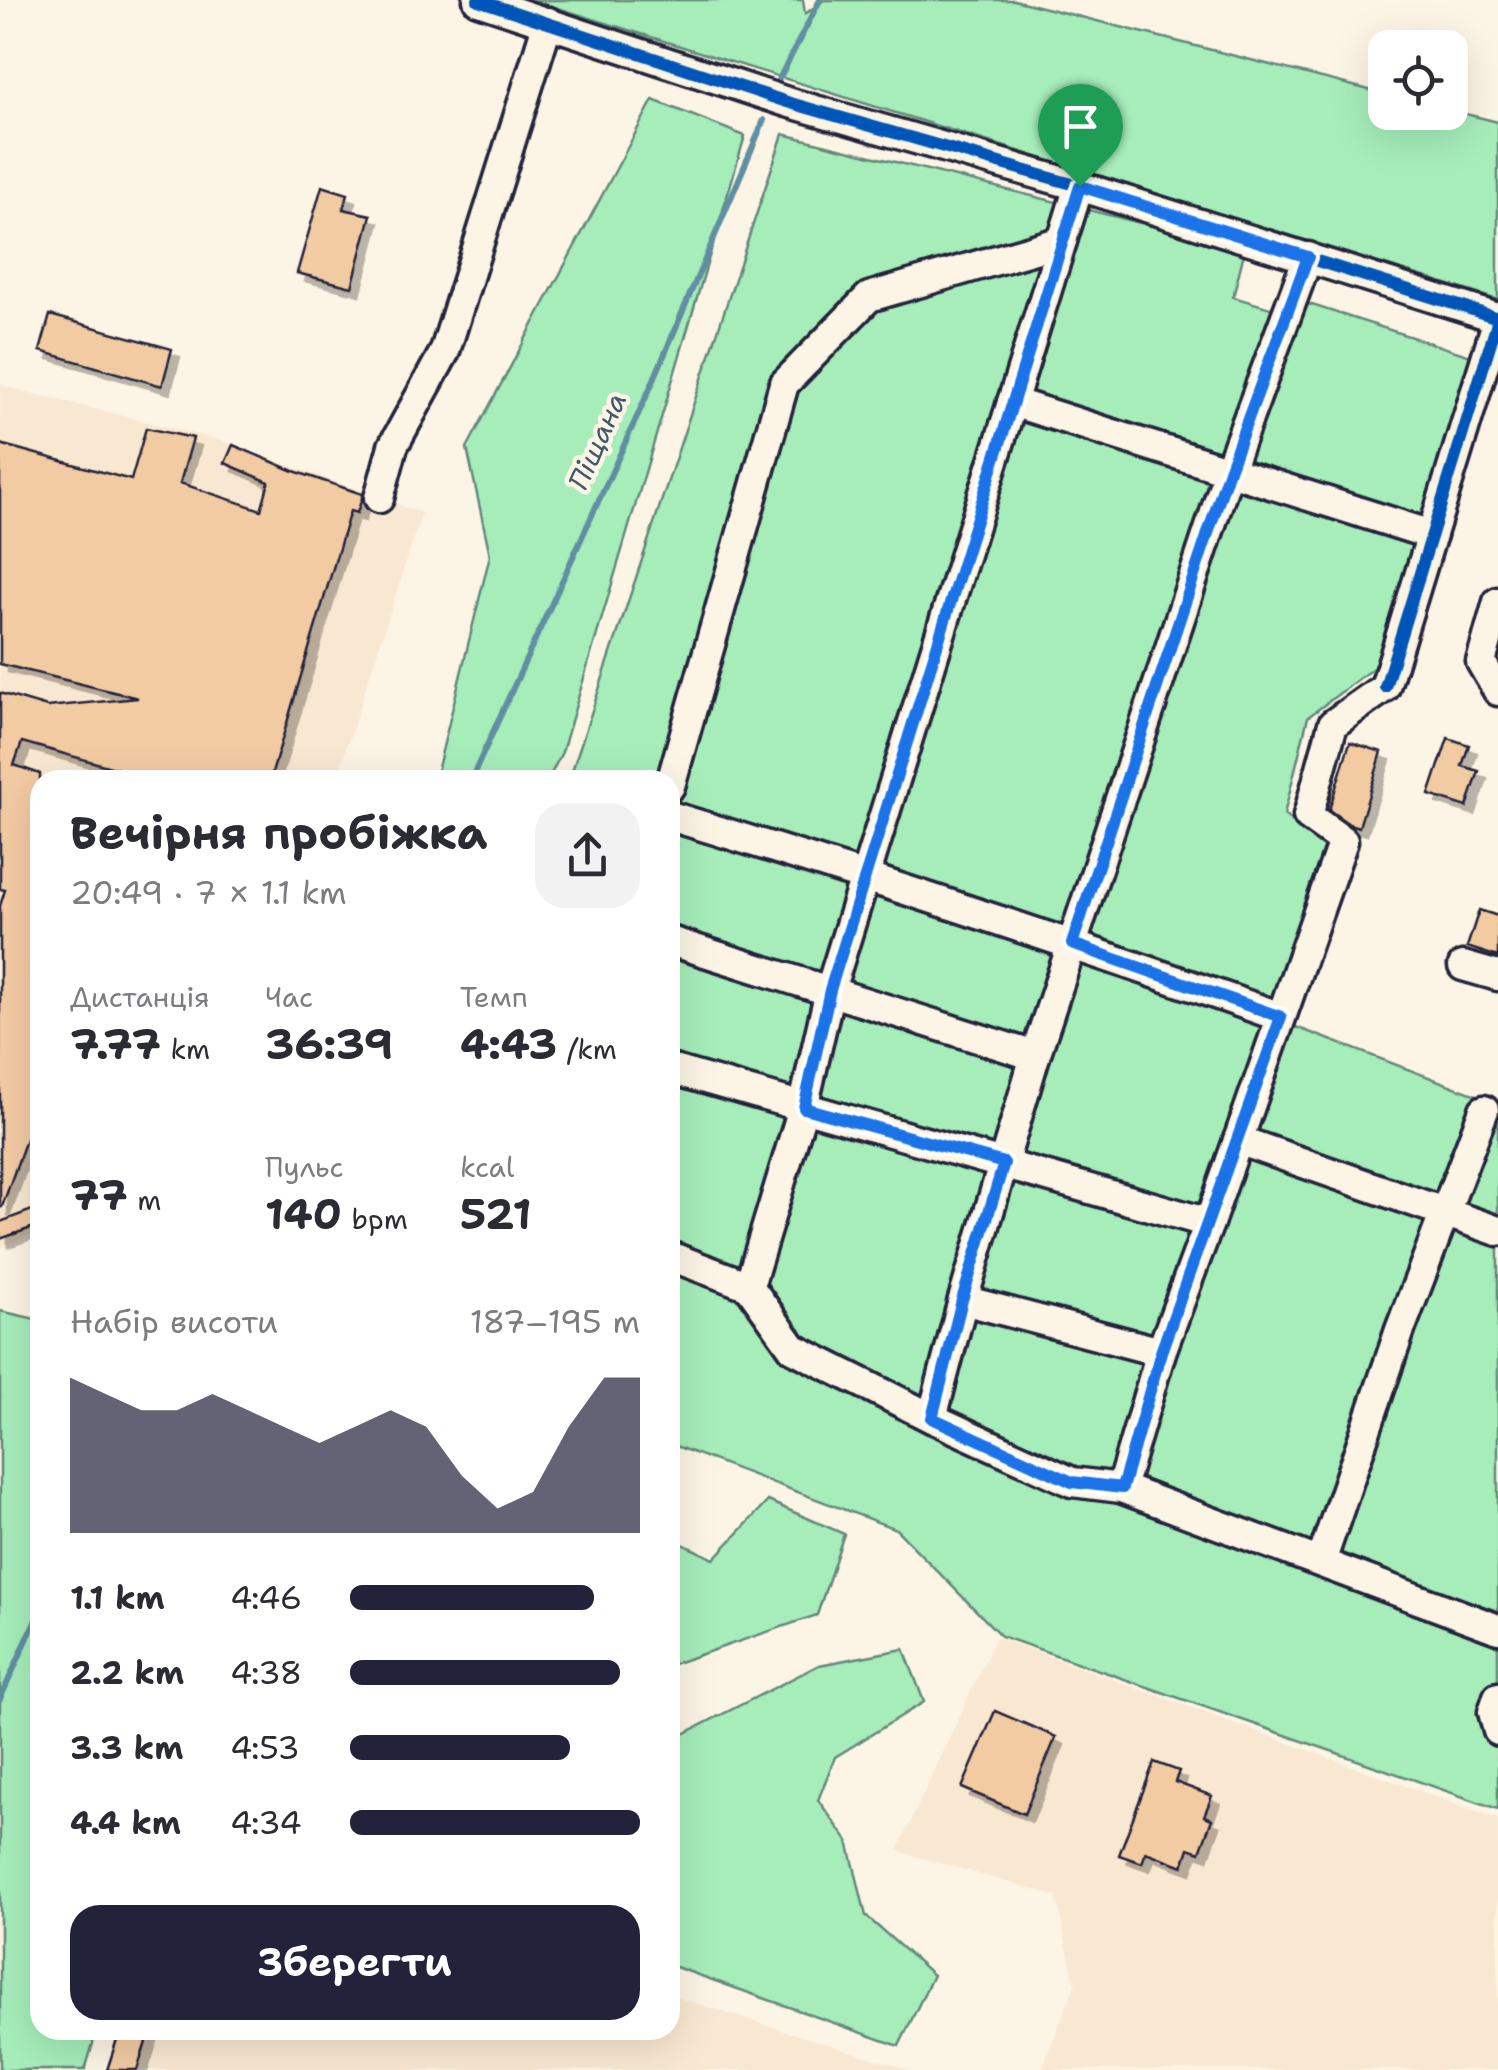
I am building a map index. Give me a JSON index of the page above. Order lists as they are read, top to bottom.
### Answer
{
  "water": ["Піщана"],
  "page": {
    "heading": ["Вечірня пробіжка", "20:49 · 7 × 1.1 km"],
    "stats": [
      ["Дистанція", "7.77 km"],
      ["Час", "36:39"],
      ["Темп", "4:43 /km"],
      ["77 m"],
      ["Пульс", "140 bpm"],
      ["kcal", "521"]
    ],
    "chart": ["Набір висоти", "187–195 m"],
    "list": [
      {
        "name": "1.1 km",
        "note": "4:46"
      },
      {
        "name": "2.2 km",
        "note": "4:38"
      },
      {
        "name": "3.3 km",
        "note": "4:53"
      },
      {
        "name": "4.4 km",
        "note": "4:34"
      }
    ],
    "buttons": "Зберегти"
  }
}
